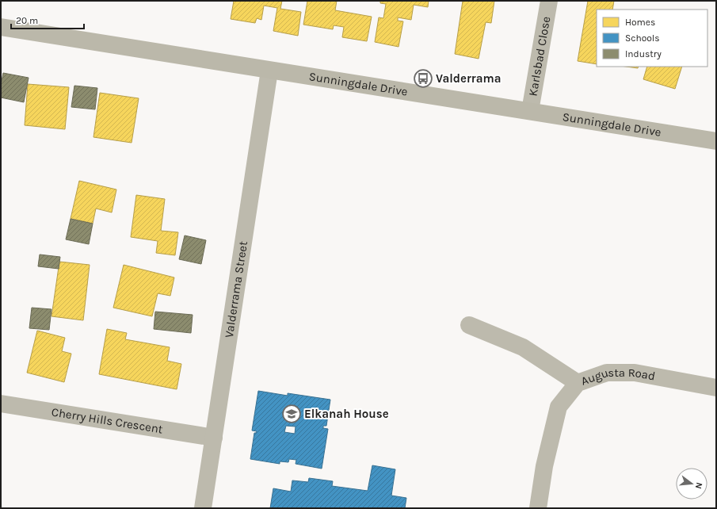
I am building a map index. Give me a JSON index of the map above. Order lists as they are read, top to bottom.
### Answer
{
  "streets": {
    "street": [
      "Karlsbad Close",
      "Sunningdale Drive",
      "Valderrama Street",
      "Augusta Road",
      "Cherry Hills Crescent"
    ]
  },
  "crossings": [
    ["Karlsbad Close", "Sunningdale Drive"],
    ["Sunningdale Drive", "Valderrama Street"],
    ["Valderrama Street", "Cherry Hills Crescent"]
  ],
  "places": {
    "bus stop": ["Valderrama"],
    "school or university": ["Elkanah House"]
  },
  "legend": ["Homes", "Schools", "Industry"],
  "scale_bar": "20 m",
  "north": "right"
}
